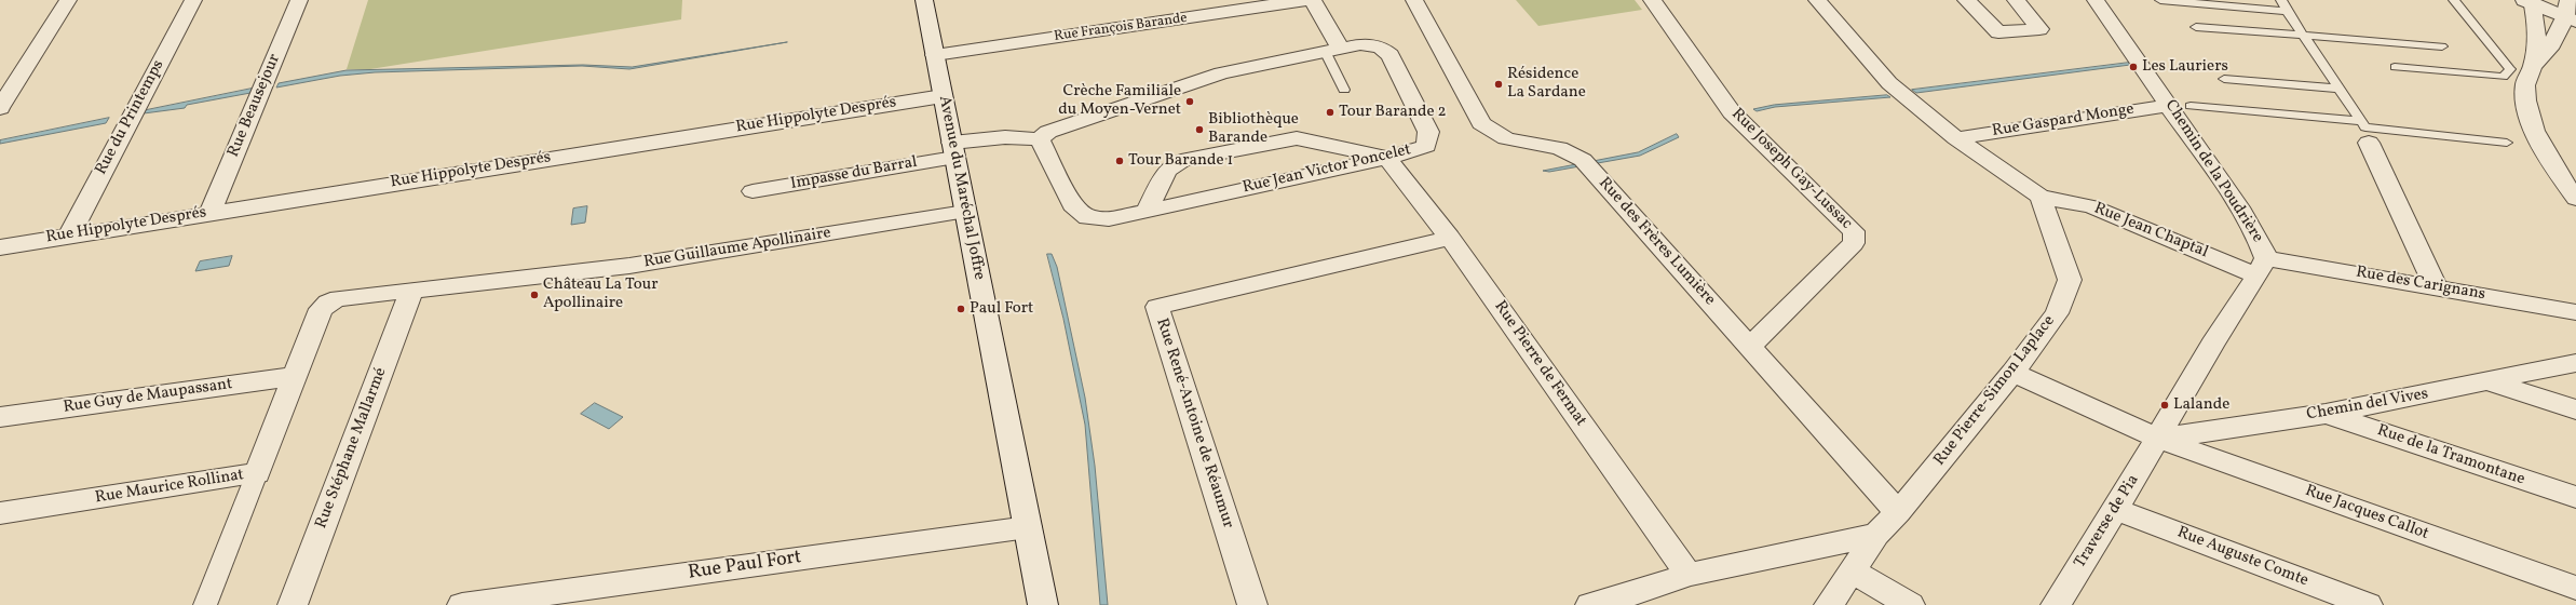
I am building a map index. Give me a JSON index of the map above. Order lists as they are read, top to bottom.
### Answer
{
  "streets": {
    "street": [
      "Rue François Barande",
      "Rue Beausejour",
      "Rue Hippolyte Després",
      "Rue du Printemps",
      "Rue Gaspard Monge",
      "Rue Jean Victor Poncelet",
      "Rue Joseph Gay-Lussac",
      "Chemin de la Poudrière",
      "Impasse du Barral",
      "Avenue du Maréchal Joffre",
      "Rue Jean Chaptal",
      "Rue des Frères Lumière",
      "Rue Guillaume Apollinaire",
      "Rue des Carignans",
      "Rue Pierre de Fermat",
      "Rue Pierre-Simon Laplace",
      "Rue Guy de Maupassant",
      "Chemin del Vives",
      "Rue René-Antoine de Réaumur",
      "Rue Stéphane Mallarmé",
      "Rue de la Tramontane",
      "Rue Maurice Rollinat",
      "Rue Jacques Callot",
      "Traverse de Pia",
      "Rue Auguste Comte",
      "Rue Paul Fort"
    ]
  },
  "crossings": [
    ["Rue François Barande", "Avenue du Maréchal Joffre"],
    ["Rue Beausejour", "Rue Hippolyte Després"],
    ["Rue Hippolyte Després", "Rue du Printemps"],
    ["Rue Hippolyte Després", "Avenue du Maréchal Joffre"],
    ["Rue Gaspard Monge", "Chemin de la Poudrière"],
    ["Rue Jean Victor Poncelet", "Impasse du Barral"],
    ["Rue Jean Victor Poncelet", "Rue Pierre de Fermat"],
    ["Rue Joseph Gay-Lussac", "Rue des Frères Lumière"],
    ["Chemin de la Poudrière", "Rue Jean Chaptal"],
    ["Chemin de la Poudrière", "Rue des Carignans"],
    ["Impasse du Barral", "Avenue du Maréchal Joffre"],
    ["Avenue du Maréchal Joffre", "Rue Guillaume Apollinaire"],
    ["Avenue du Maréchal Joffre", "Rue Paul Fort"],
    ["Rue Jean Chaptal", "Rue des Carignans"],
    ["Rue Jean Chaptal", "Rue Pierre-Simon Laplace"],
    ["Rue des Frères Lumière", "Rue Pierre-Simon Laplace"],
    ["Rue Guillaume Apollinaire", "Rue Stéphane Mallarmé"],
    ["Rue Guillaume Apollinaire", "Rue Maurice Rollinat"],
    ["Rue Pierre de Fermat", "Rue René-Antoine de Réaumur"],
    ["Rue Pierre-Simon Laplace", "Rue Jacques Callot"],
    ["Rue Guy de Maupassant", "Rue Maurice Rollinat"],
    ["Chemin del Vives", "Rue de la Tramontane"],
    ["Chemin del Vives", "Rue Jacques Callot"],
    ["Chemin del Vives", "Traverse de Pia"],
    ["Rue Jacques Callot", "Traverse de Pia"],
    ["Traverse de Pia", "Rue Auguste Comte"]
  ],
  "places": [
    "Les Lauriers",
    "Résidence La Sardane",
    "Crèche Familiale du Moyen-Vernet",
    "Tour Barande 2",
    "Bibliothèque Barande",
    "Tour Barande 1",
    "Château La Tour Apollinaire",
    "Paul Fort",
    "Lalande"
  ]
}
